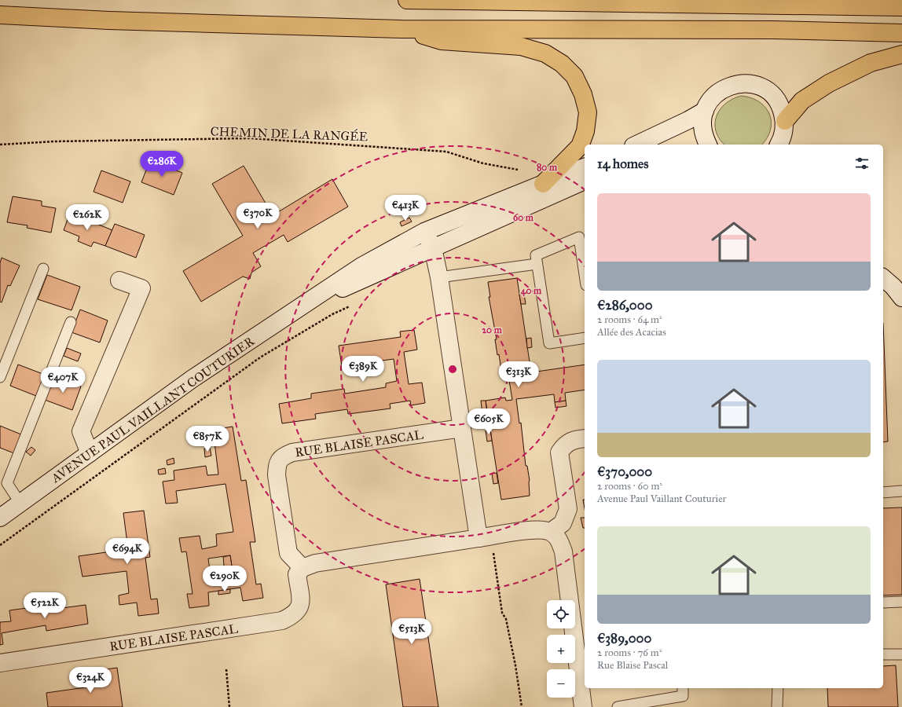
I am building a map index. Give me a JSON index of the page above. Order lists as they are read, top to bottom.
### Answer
{
  "streets": {
    "street": ["AVENUE PAUL VAILLANT COUTURIER", "RUE BLAISE PASCAL"],
    "path": ["CHEMIN DE LA RANGÉE"]
  },
  "page": {
    "heading": "14 homes",
    "price": [
      "€286K",
      "€413K",
      "€370K",
      "€262K",
      "€389K",
      "€313K",
      "€407K",
      "€605K",
      "€857K",
      "€694K",
      "€290K",
      "€522K",
      "€513K",
      "€324K"
    ],
    "list": [
      {
        "name": "€286,000",
        "note": "2 rooms · 64 m² · Allée des Acacias"
      },
      {
        "name": "€370,000",
        "note": "2 rooms · 60 m² · Avenue Paul Vaillant Couturier"
      },
      {
        "name": "€389,000",
        "note": "2 rooms · 76 m² · Rue Blaise Pascal"
      }
    ],
    "map_buttons": ["+", "−"]
  },
  "rings": [
    "80 m",
    "60 m",
    "40 m",
    "20 m"
  ]
}
